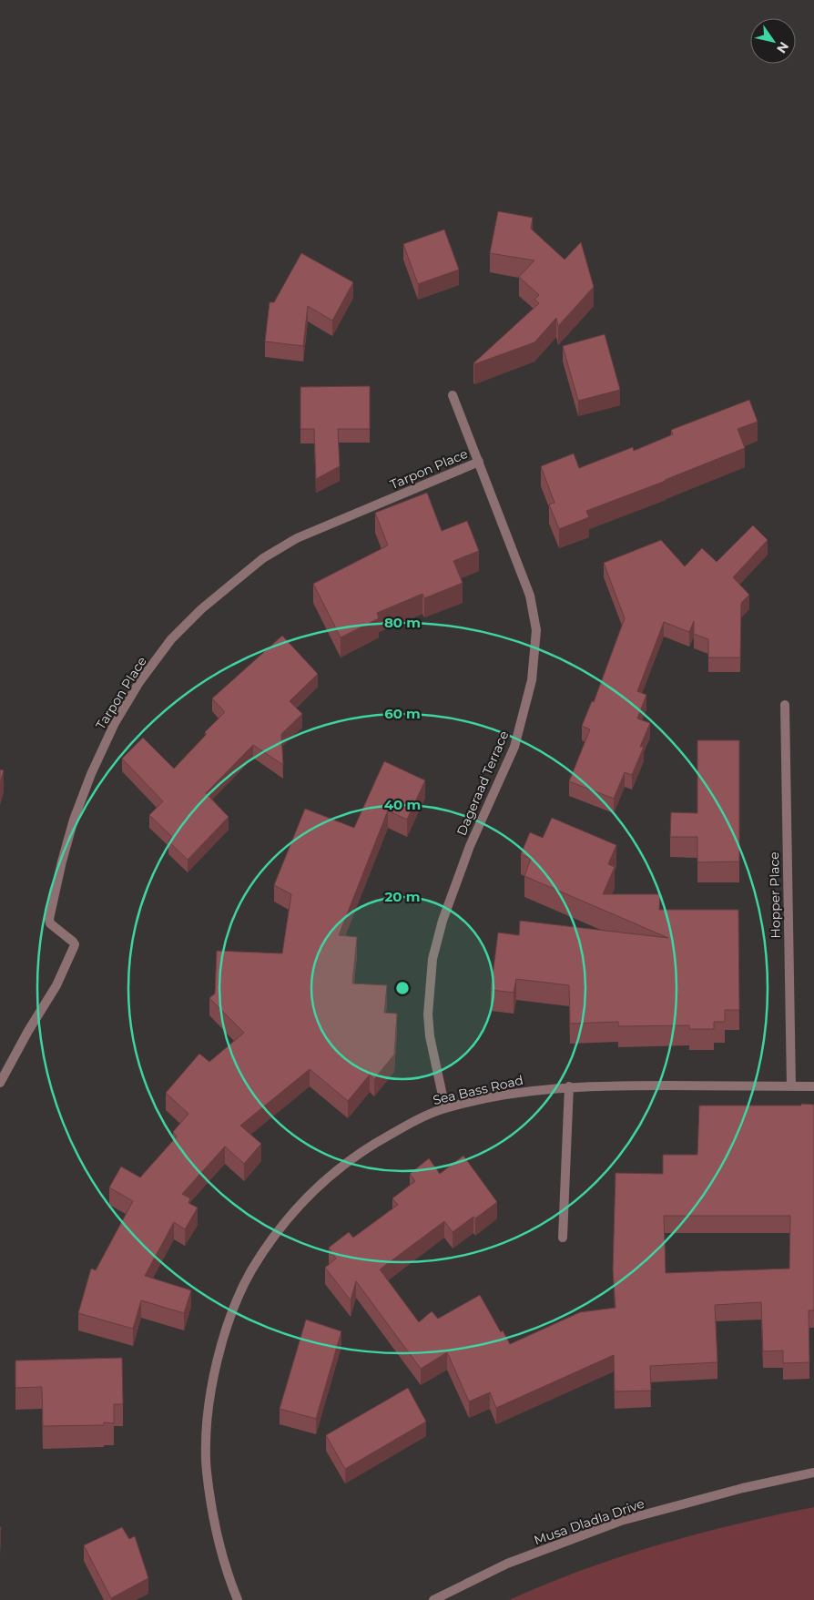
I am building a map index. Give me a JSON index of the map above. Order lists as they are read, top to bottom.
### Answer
{
  "streets": {
    "street": [
      "Tarpon Place",
      "Dageraad Terrace",
      "Hopper Place",
      "Sea Bass Road",
      "Musa Dladla Drive"
    ]
  },
  "crossings": [
    ["Tarpon Place", "Dageraad Terrace"],
    ["Dageraad Terrace", "Sea Bass Road"],
    ["Hopper Place", "Sea Bass Road"]
  ],
  "north": "bottom right",
  "rings": [
    "80 m",
    "60 m",
    "40 m",
    "20 m"
  ]
}
